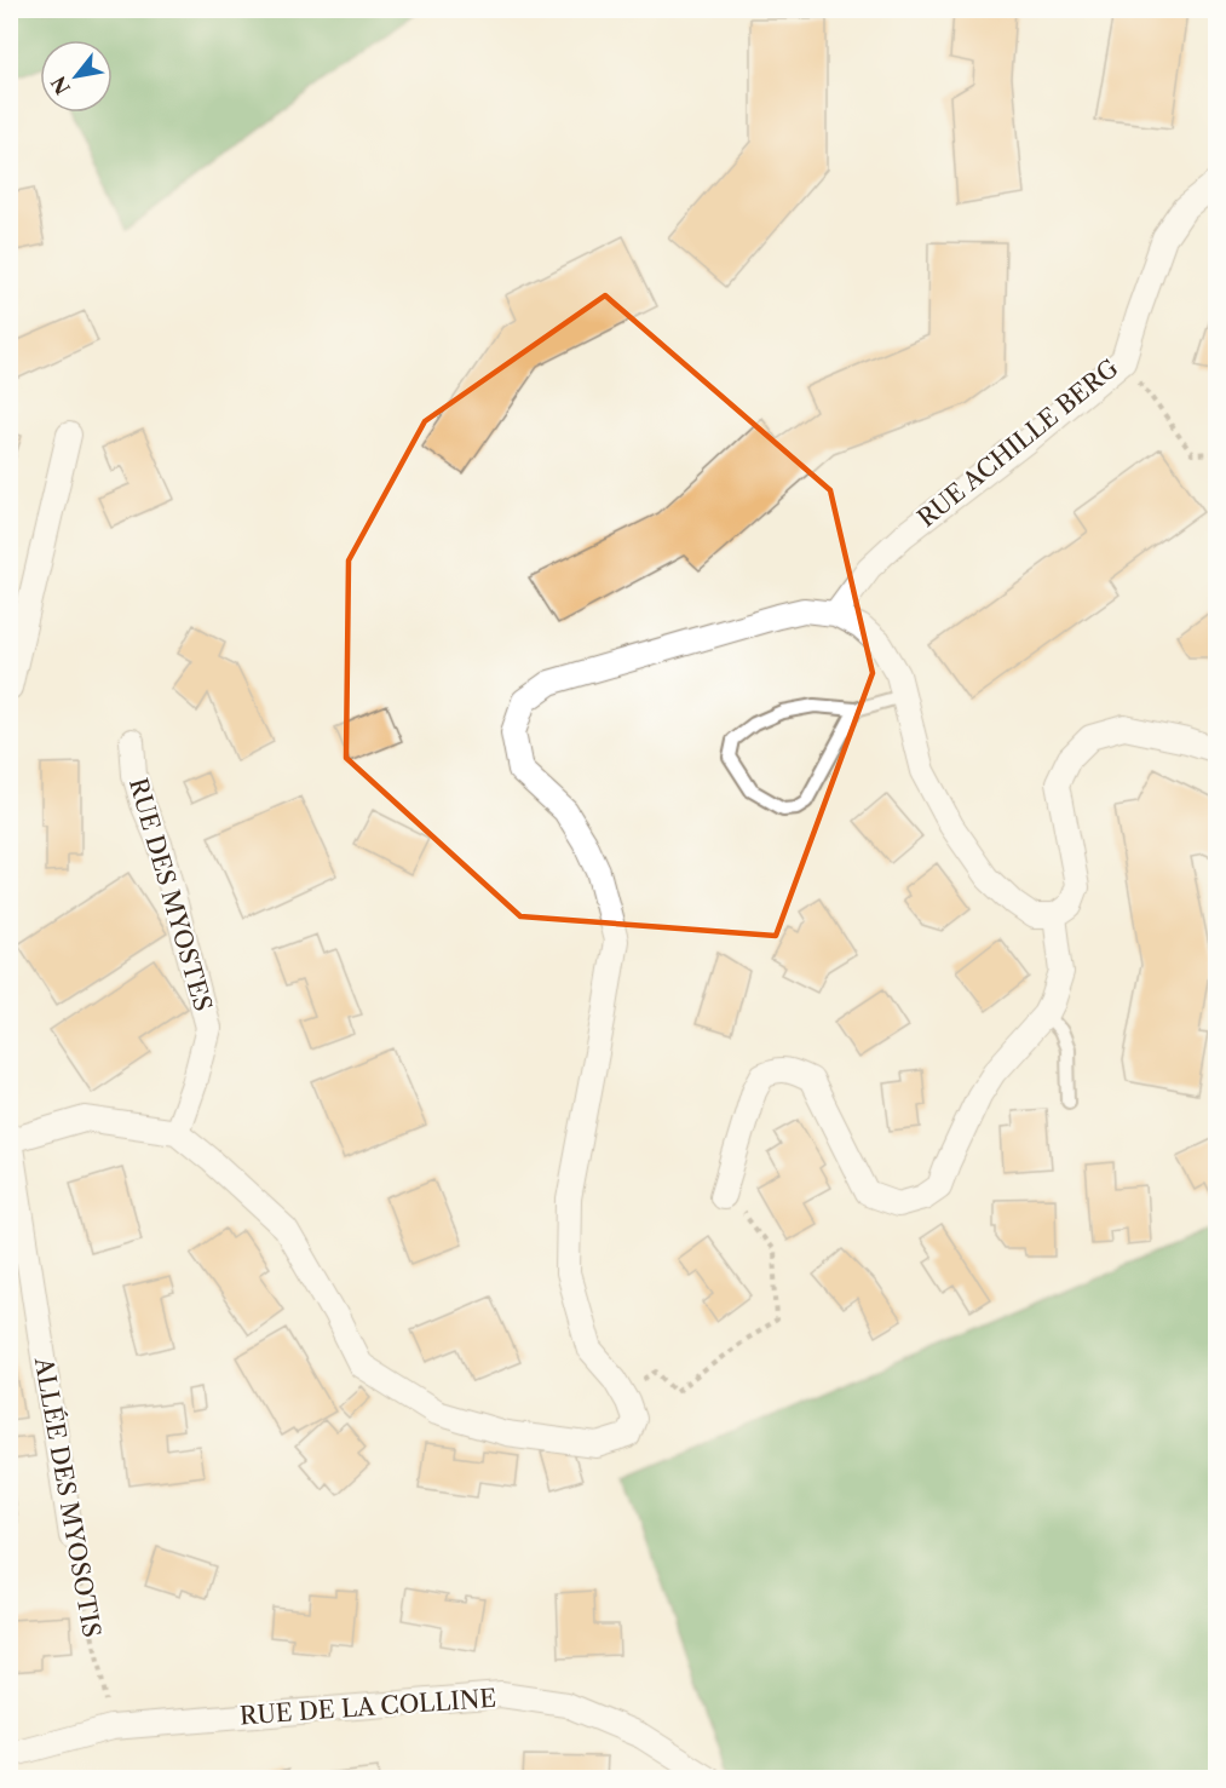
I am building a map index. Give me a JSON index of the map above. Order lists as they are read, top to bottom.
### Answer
{
  "streets": {
    "street": [
      "RUE ACHILLE BERG",
      "RUE DES MYOSTES",
      "ALLÉE DES MYOSOTIS",
      "RUE DE LA COLLINE"
    ]
  },
  "crossings": [
    ["ALLÉE DES MYOSOTIS", "RUE DE LA COLLINE"]
  ],
  "north": "bottom left"
}
